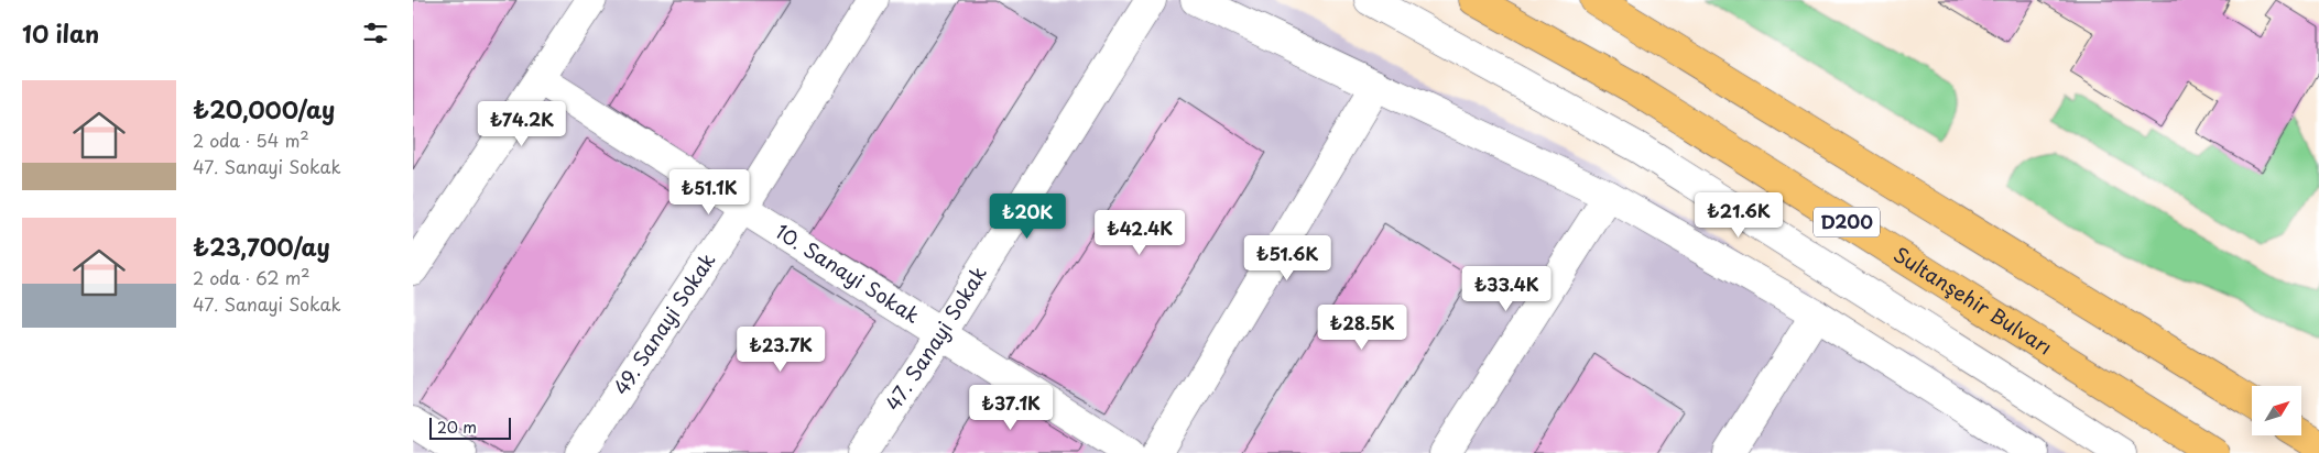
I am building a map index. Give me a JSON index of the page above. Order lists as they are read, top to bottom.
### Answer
{
  "streets": {
    "highway": ["D200", "Sultanşehir Bulvarı"],
    "street": ["10. Sanayi Sokak", "49. Sanayi Sokak", "47. Sanayi Sokak"]
  },
  "crossings": [
    ["10. Sanayi Sokak", "49. Sanayi Sokak"],
    ["10. Sanayi Sokak", "47. Sanayi Sokak"]
  ],
  "scale_bar": "20 m",
  "north": "top right",
  "page": {
    "heading": "10 ilan",
    "list": [
      {
        "name": "₺20,000/ay",
        "note": "2 oda · 54 m² · 47. Sanayi Sokak"
      },
      {
        "name": "₺23,700/ay",
        "note": "2 oda · 62 m² · 47. Sanayi Sokak"
      }
    ],
    "price": [
      "₺74.2K",
      "₺51.1K",
      "₺21.6K",
      "₺20K",
      "₺42.4K",
      "₺51.6K",
      "₺33.4K",
      "₺28.5K",
      "₺23.7K",
      "₺37.1K"
    ],
    "scale": "20 m"
  }
}
